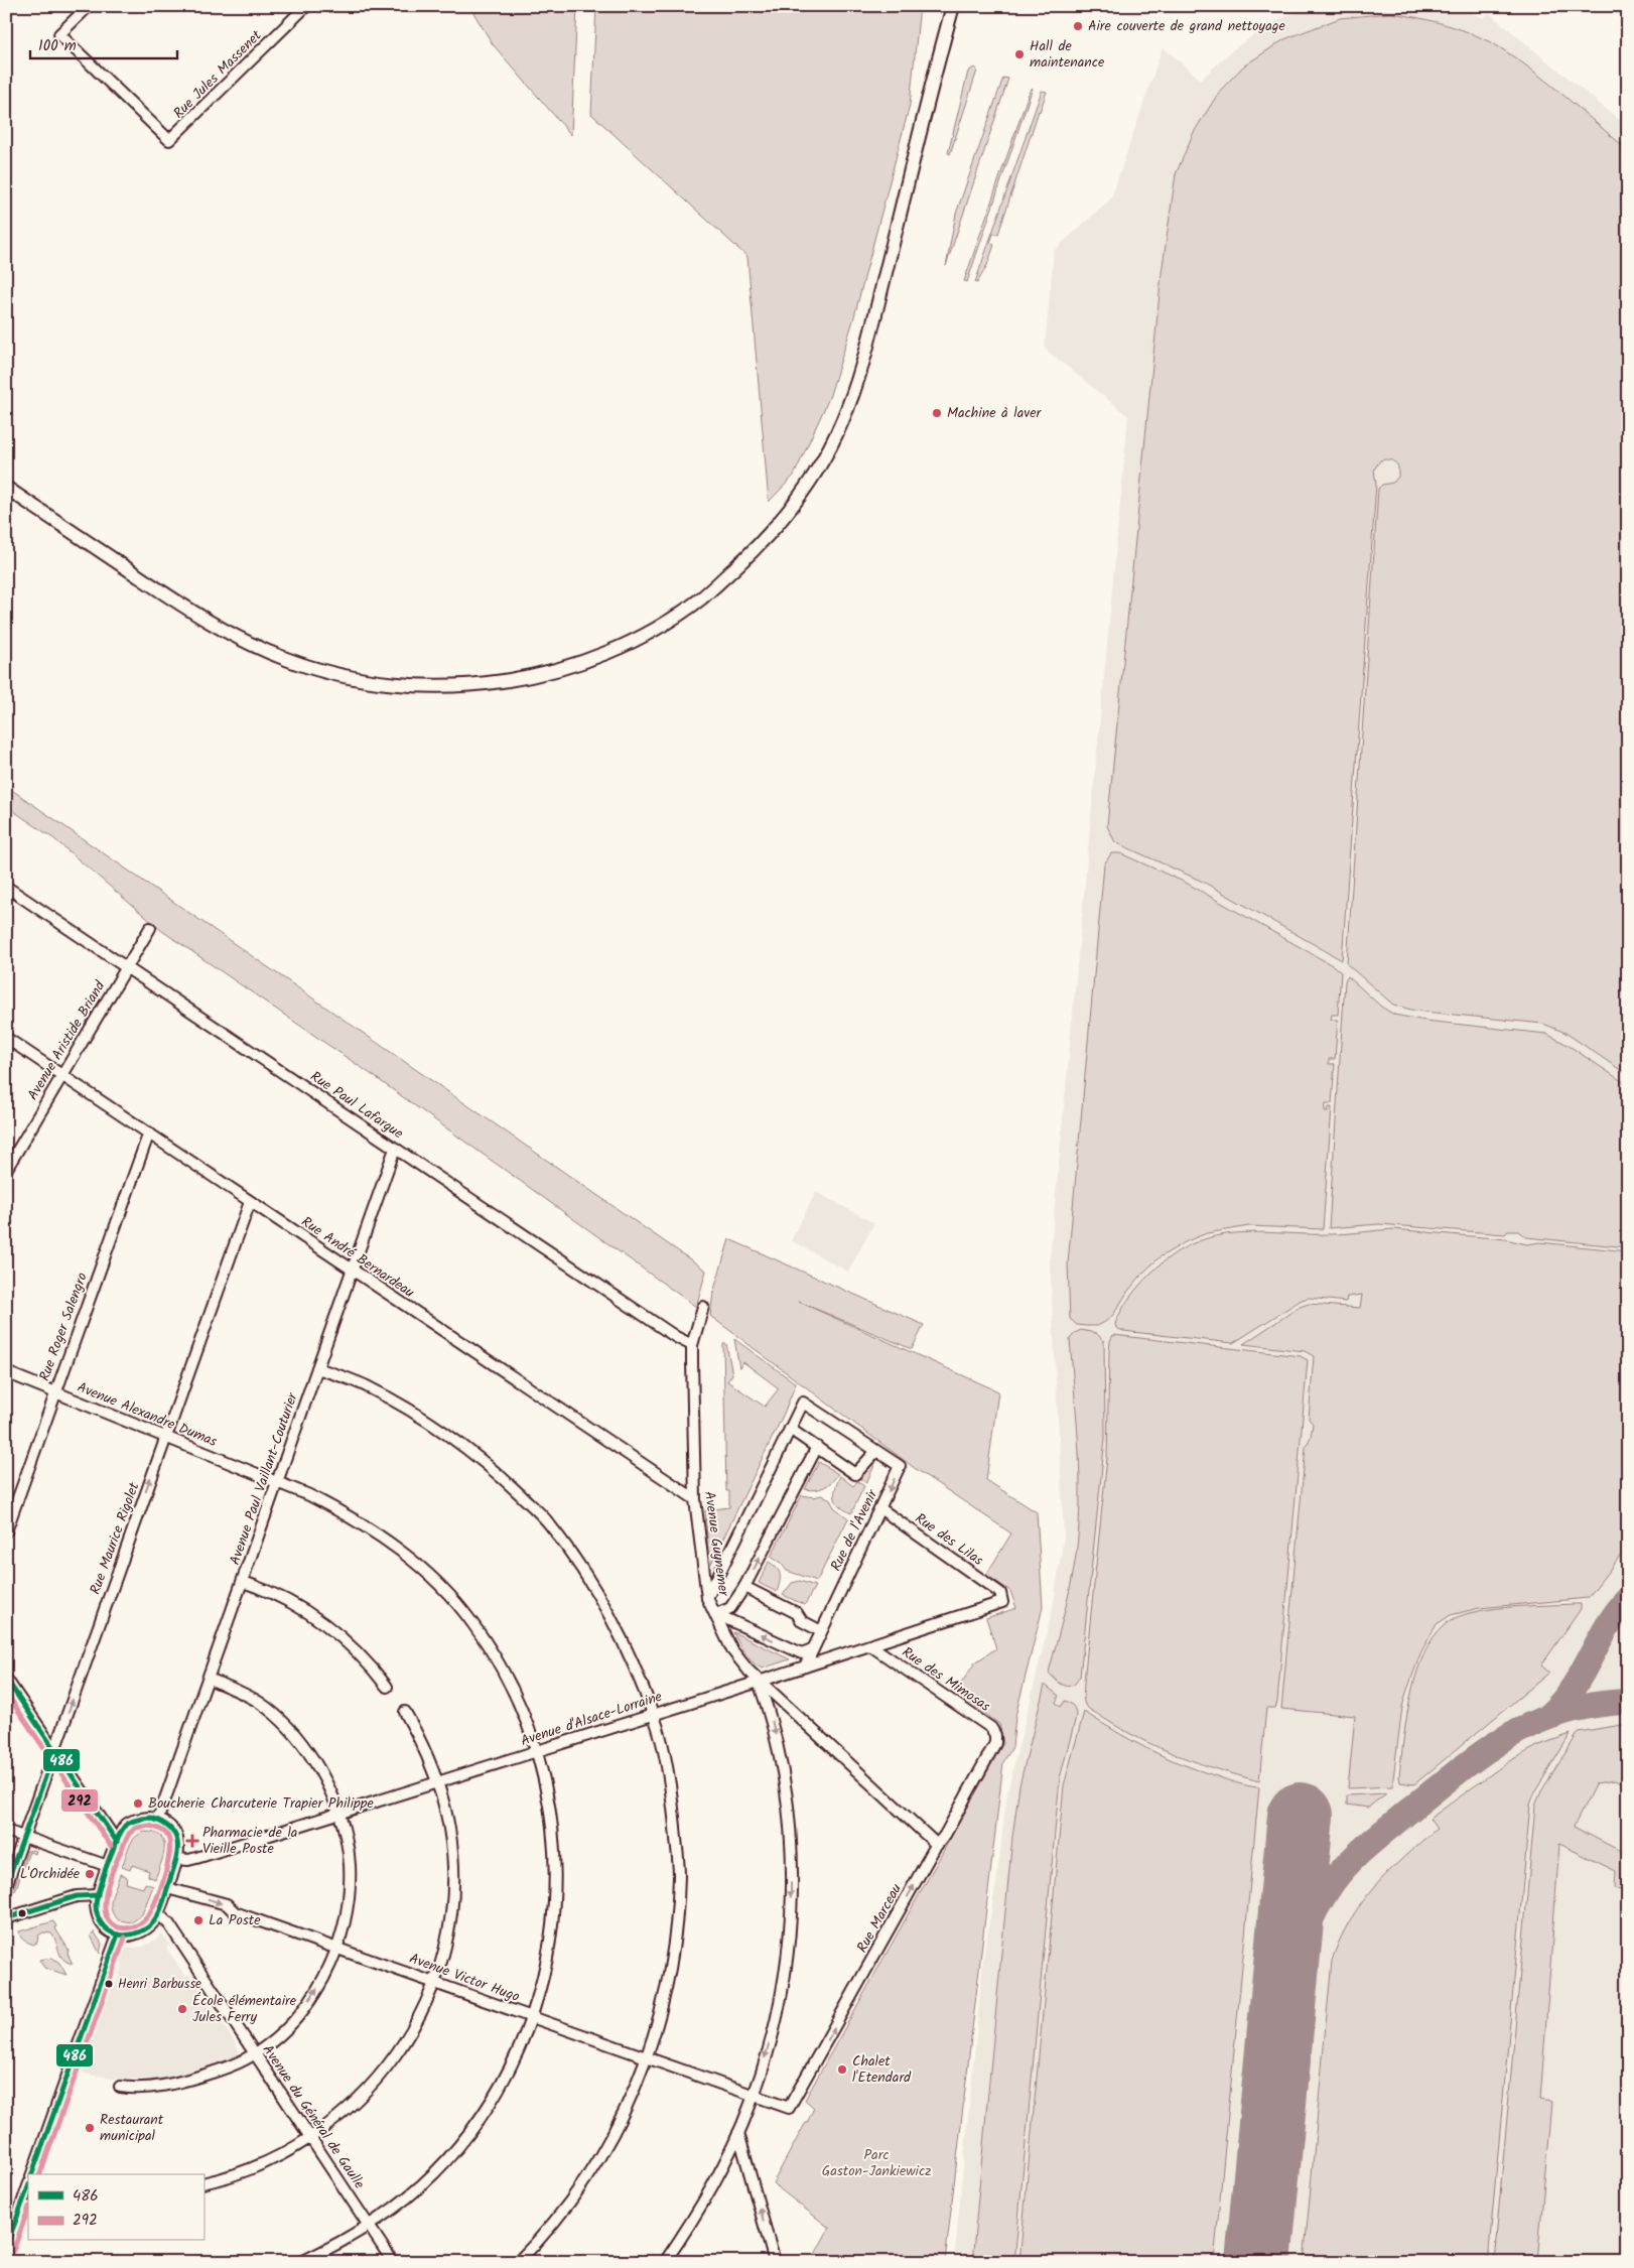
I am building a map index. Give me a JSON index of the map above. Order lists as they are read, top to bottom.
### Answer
{
  "streets": {
    "street": [
      "Rue Jules Massenet",
      "Avenue Aristide Briand",
      "Rue Paul Lafargue",
      "Rue André Bernardeau",
      "Rue Roger Salengro",
      "Avenue Alexandre Dumas",
      "Avenue Paul Vaillant-Couturier",
      "Rue de l'Avenir",
      "Rue Maurice Rigolet",
      "Rue des Lilas",
      "Avenue Guynemer",
      "Rue des Mimosas",
      "Avenue d'Alsace-Lorraine",
      "Rue Marceau",
      "Avenue Victor Hugo",
      "Avenue du Général de Gaulle"
    ]
  },
  "crossings": [
    ["Avenue Aristide Briand", "Rue Paul Lafargue"],
    ["Avenue Aristide Briand", "Rue André Bernardeau"],
    ["Rue Paul Lafargue", "Avenue Paul Vaillant-Couturier"],
    ["Rue Paul Lafargue", "Avenue Guynemer"],
    ["Rue André Bernardeau", "Rue Roger Salengro"],
    ["Rue André Bernardeau", "Avenue Paul Vaillant-Couturier"],
    ["Rue André Bernardeau", "Rue Maurice Rigolet"],
    ["Rue André Bernardeau", "Avenue Guynemer"],
    ["Rue Roger Salengro", "Avenue Alexandre Dumas"],
    ["Avenue Alexandre Dumas", "Avenue Paul Vaillant-Couturier"],
    ["Avenue Alexandre Dumas", "Rue Maurice Rigolet"],
    ["Avenue Alexandre Dumas", "Avenue d'Alsace-Lorraine"],
    ["Avenue Alexandre Dumas", "Avenue Victor Hugo"],
    ["Avenue Alexandre Dumas", "Avenue du Général de Gaulle"],
    ["Rue de l'Avenir", "Rue des Lilas"],
    ["Rue de l'Avenir", "Avenue Guynemer"],
    ["Rue de l'Avenir", "Avenue d'Alsace-Lorraine"],
    ["Rue des Lilas", "Avenue d'Alsace-Lorraine"],
    ["Avenue Guynemer", "Avenue d'Alsace-Lorraine"],
    ["Avenue Guynemer", "Rue Marceau"],
    ["Rue des Mimosas", "Avenue d'Alsace-Lorraine"],
    ["Rue des Mimosas", "Rue Marceau"],
    ["Rue Marceau", "Avenue Victor Hugo"]
  ],
  "one_way": ["Rue Maurice Rigolet", "Rue Marceau"],
  "parks": ["Parc Gaston-Jankiewicz"],
  "places": {
    "other": [
      "Aire couverte de grand nettoyage",
      "Hall de maintenance",
      "Machine à laver",
      "Boucherie Charcuterie Trapier Philippe",
      "L'Orchidée",
      "La Poste",
      "Henri Barbusse",
      "École élémentaire Jules Ferry",
      "Chalet l'Etendard",
      "Restaurant municipal"
    ],
    "health": ["Pharmacie de la Vieille Poste"]
  },
  "lines": ["transit line 486", "transit line 292"],
  "legend": ["486", "292"],
  "scale_bar": "100 m"
}
